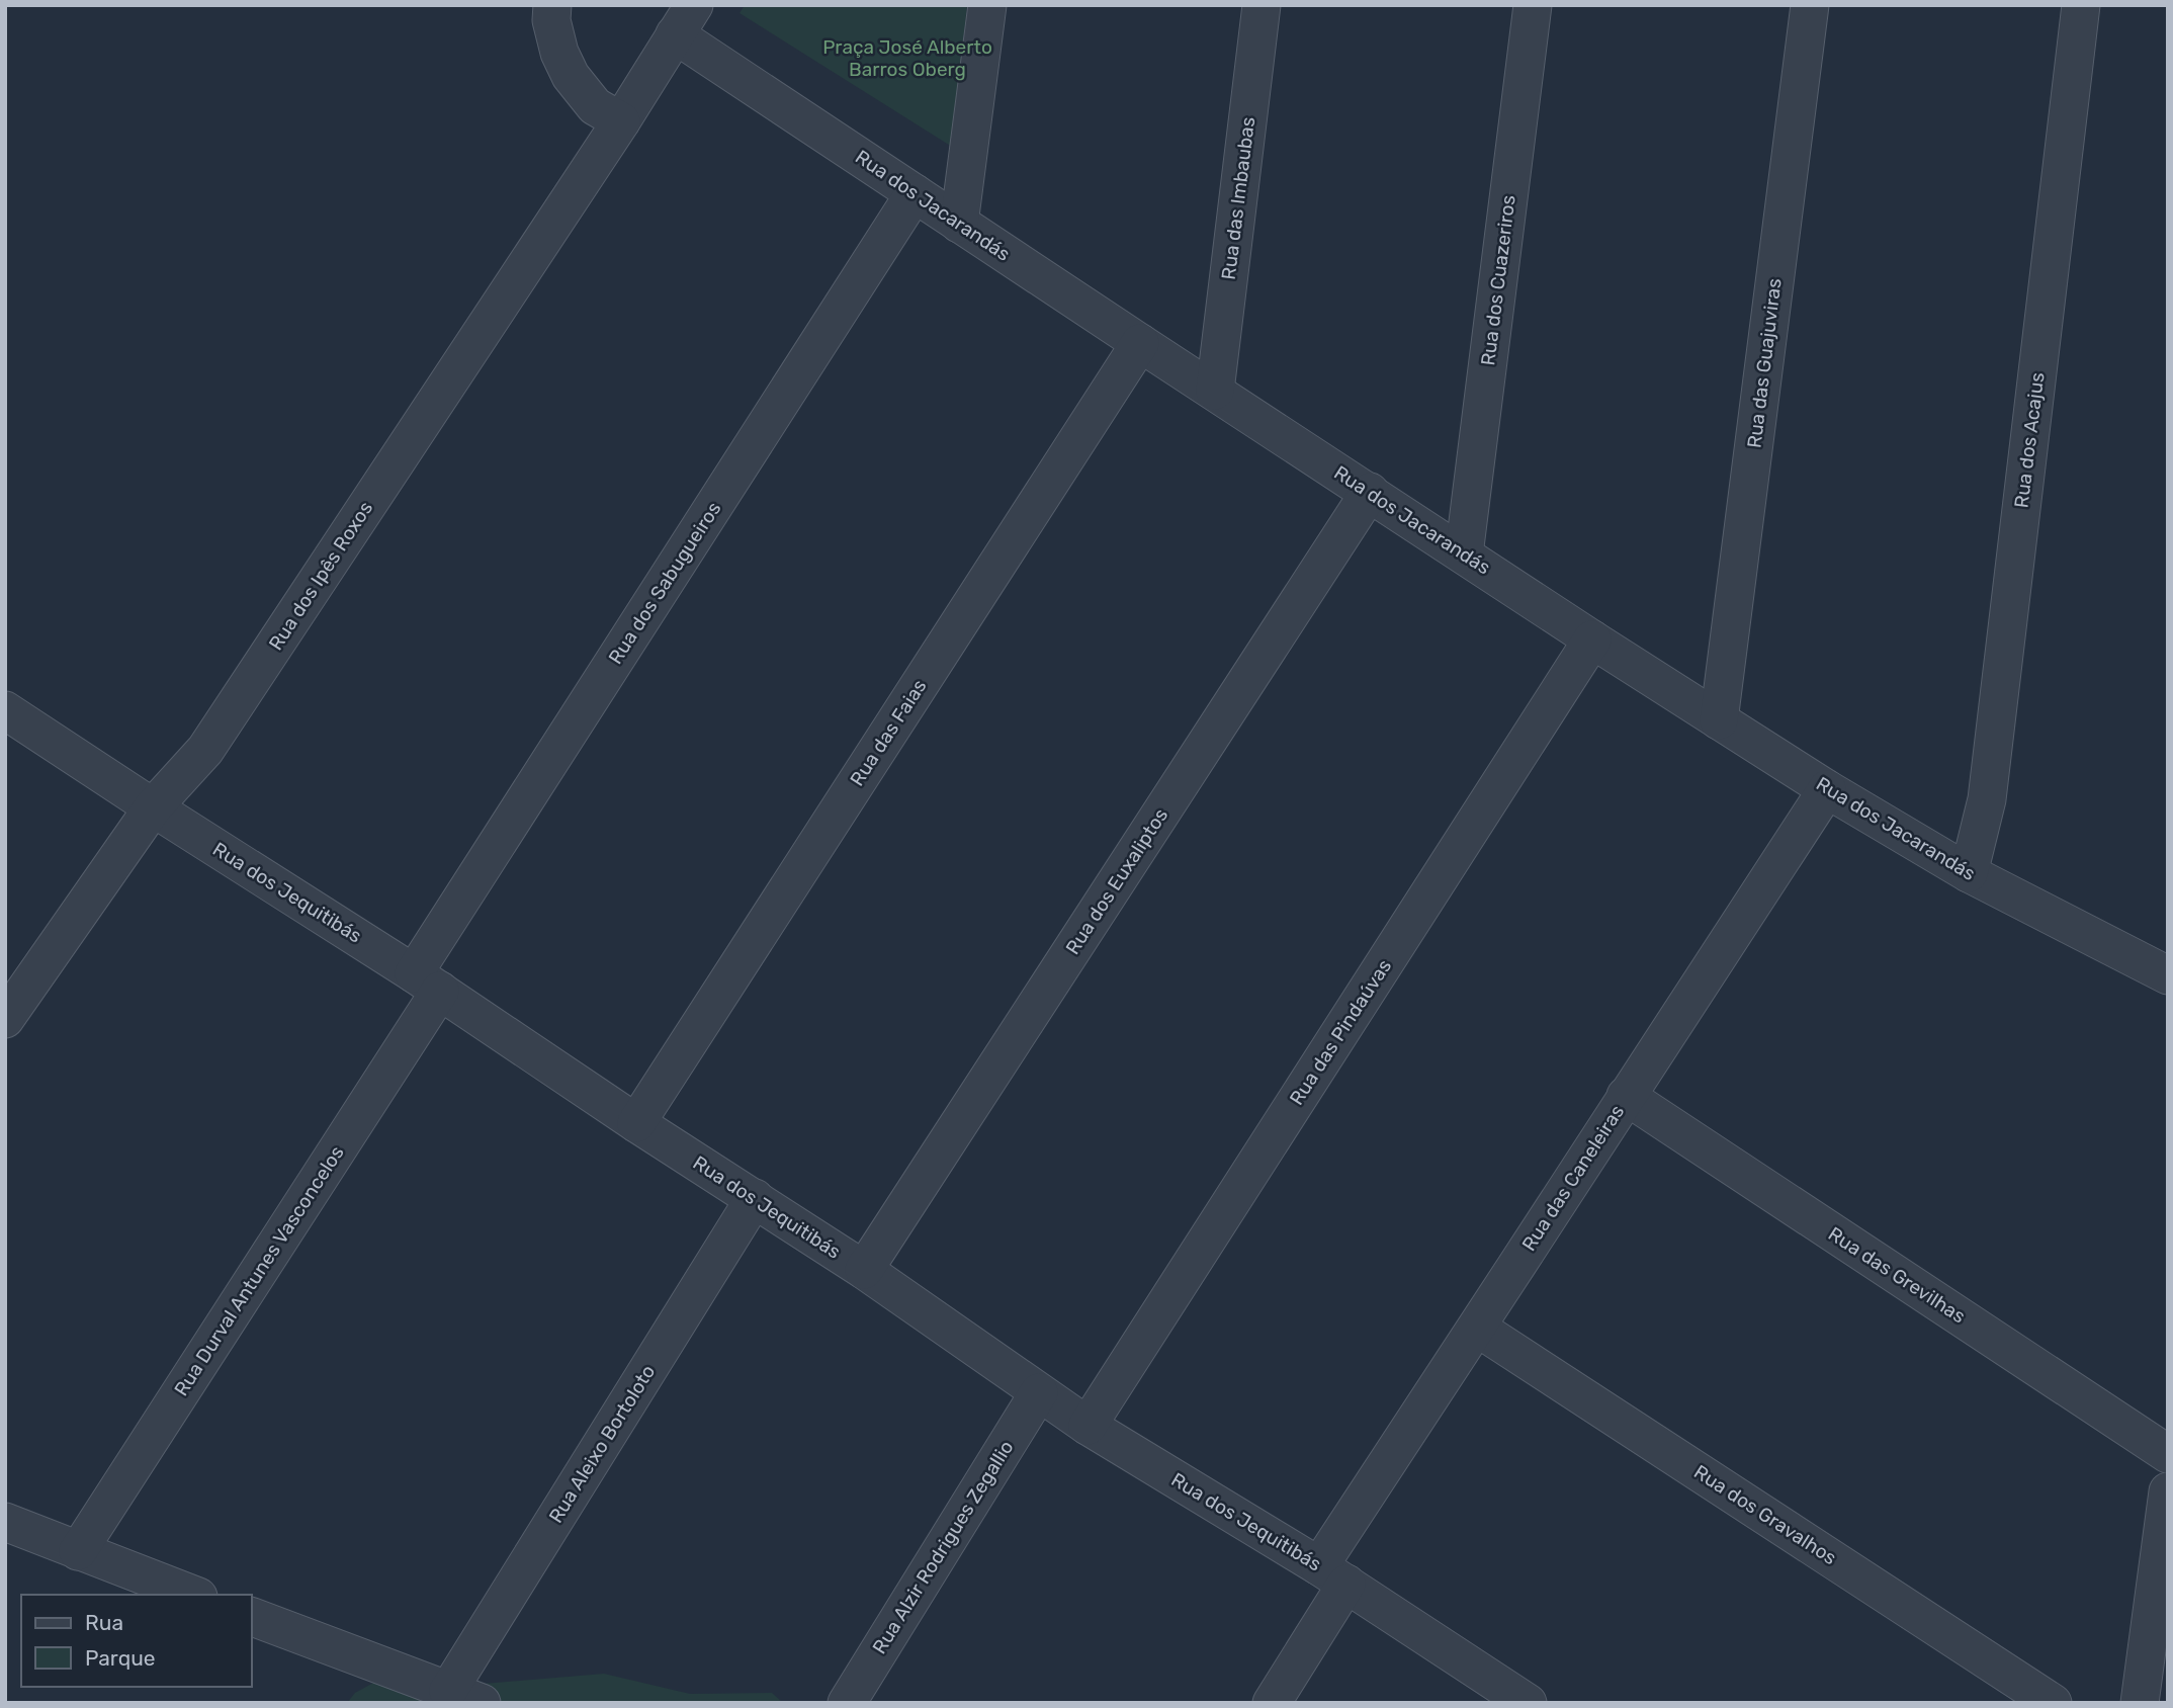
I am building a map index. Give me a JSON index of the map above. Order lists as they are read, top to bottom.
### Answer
{
  "streets": {
    "street": [
      "Rua das Imbaubas",
      "Rua dos Jacarandás",
      "Rua dos Cuazeriros",
      "Rua das Guajuviras",
      "Rua dos Acajus",
      "Rua dos Ipês Roxos",
      "Rua dos Sabugueiros",
      "Rua das Faias",
      "Rua dos Euxaliptos",
      "Rua dos Jequitibás",
      "Rua das Pindaúvas",
      "Rua das Caneleiras",
      "Rua Durval Antunes Vasconcelos",
      "Rua das Grevilhas",
      "Rua Aleixo Bortoloto",
      "Rua dos Gravalhos",
      "Rua Alzir Rodrigues Zegallio"
    ]
  },
  "crossings": [
    ["Rua das Imbaubas", "Rua dos Jacarandás"],
    ["Rua dos Jacarandás", "Rua dos Cuazeriros"],
    ["Rua dos Jacarandás", "Rua das Guajuviras"],
    ["Rua dos Jacarandás", "Rua dos Acajus"],
    ["Rua dos Jacarandás", "Rua dos Ipês Roxos"],
    ["Rua dos Jacarandás", "Rua dos Sabugueiros"],
    ["Rua dos Jacarandás", "Rua das Faias"],
    ["Rua dos Jacarandás", "Rua dos Euxaliptos"],
    ["Rua dos Jacarandás", "Rua das Pindaúvas"],
    ["Rua dos Jacarandás", "Rua das Caneleiras"],
    ["Rua dos Ipês Roxos", "Rua dos Jequitibás"],
    ["Rua dos Sabugueiros", "Rua dos Jequitibás"],
    ["Rua dos Sabugueiros", "Rua Durval Antunes Vasconcelos"],
    ["Rua das Faias", "Rua dos Jequitibás"],
    ["Rua dos Euxaliptos", "Rua dos Jequitibás"],
    ["Rua dos Jequitibás", "Rua das Pindaúvas"],
    ["Rua dos Jequitibás", "Rua das Caneleiras"],
    ["Rua dos Jequitibás", "Rua Durval Antunes Vasconcelos"],
    ["Rua dos Jequitibás", "Rua Aleixo Bortoloto"],
    ["Rua dos Jequitibás", "Rua Alzir Rodrigues Zegallio"],
    ["Rua das Caneleiras", "Rua das Grevilhas"],
    ["Rua das Caneleiras", "Rua dos Gravalhos"]
  ],
  "parks": ["Praça José Alberto Barros Oberg"],
  "legend": ["Rua", "Parque"]
}
